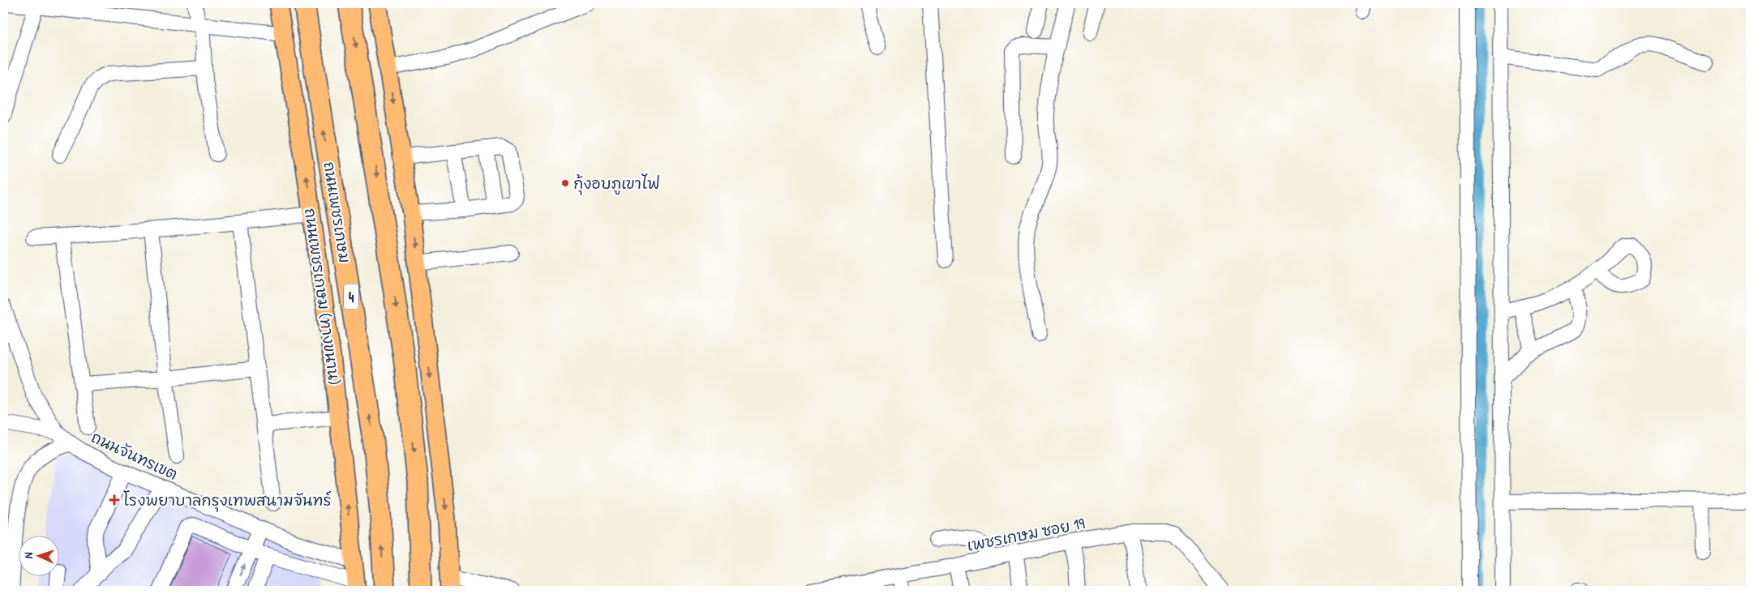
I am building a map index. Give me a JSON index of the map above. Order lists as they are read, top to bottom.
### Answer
{
  "streets": {
    "highway": ["ถนนเพชรเกษม", "4"],
    "main road": ["ถนนเพชรเกษม (ทางขนาน)"],
    "street": ["ถนนจันทรเขต", "เพชรเกษม ซอย 19"]
  },
  "crossings": [
    ["ถนนเพชรเกษม (ทางขนาน)", "ถนนจันทรเขต"]
  ],
  "places": {
    "other": ["กุ้งอบภูเขาไฟ"],
    "health": ["โรงพยาบาลกรุงเทพสนามจันทร์"]
  },
  "north": "left"
}
